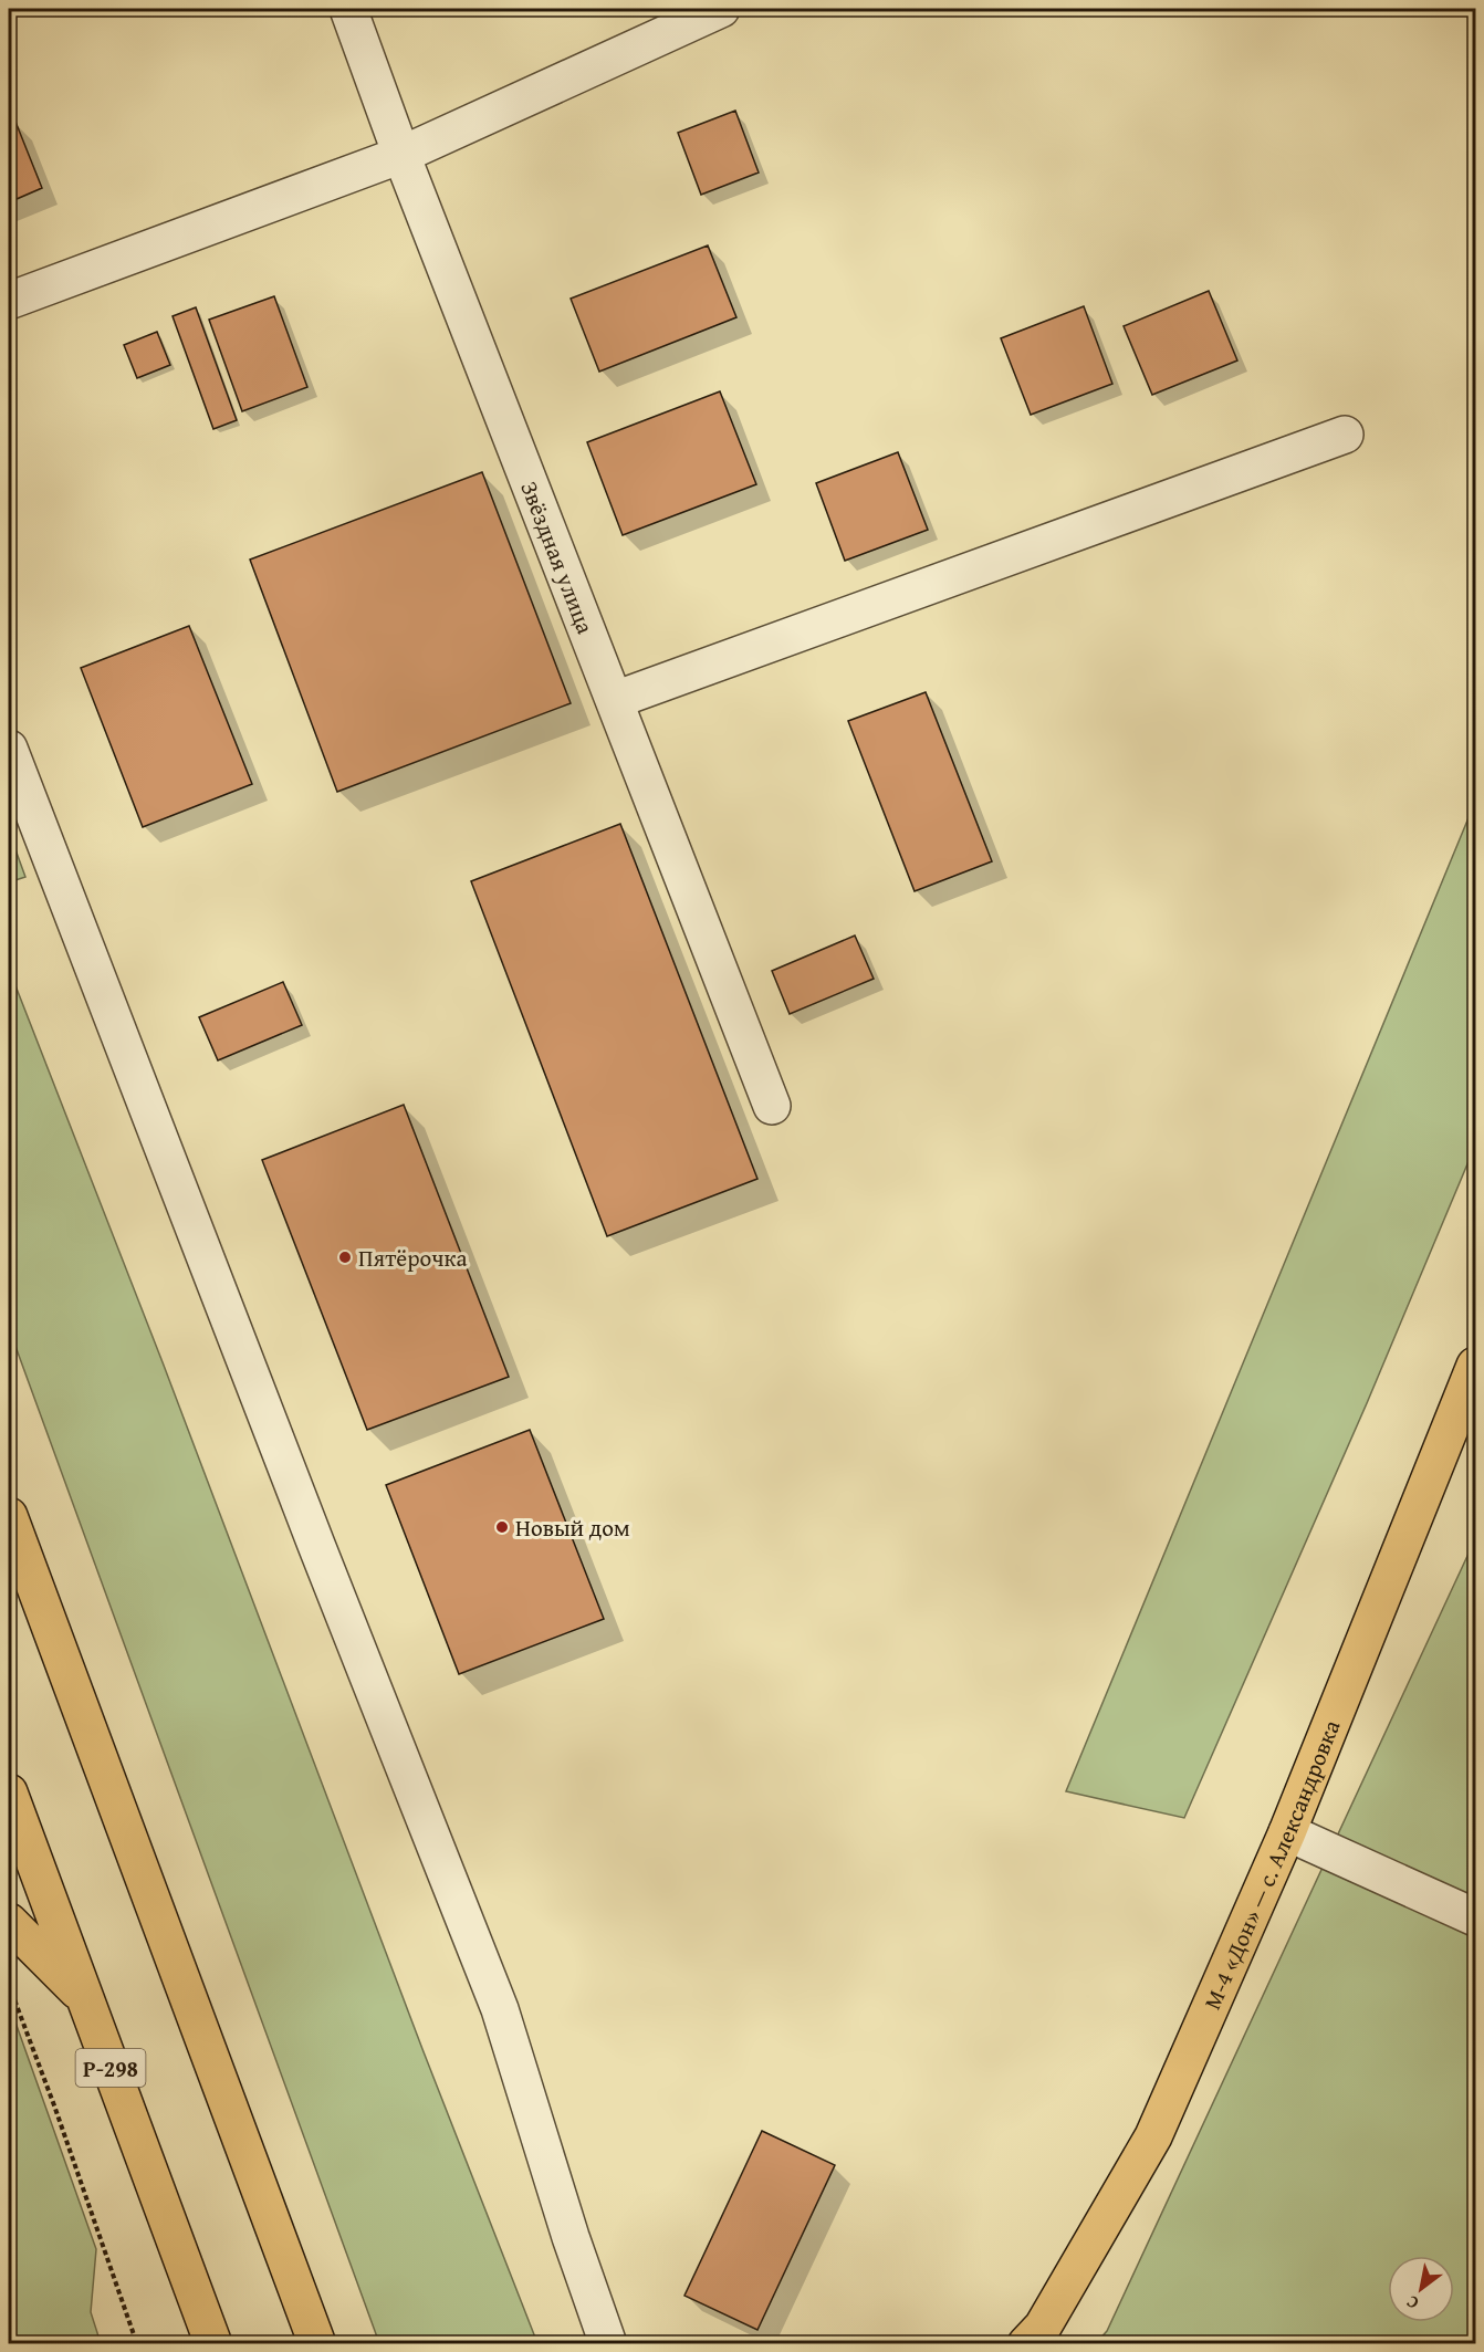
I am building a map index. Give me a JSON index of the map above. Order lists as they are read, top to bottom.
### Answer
{
  "streets": {
    "main road": ["М-4 «Дон» — с. Александровка", "Р-298"],
    "street": ["Звёздная улица"]
  },
  "places": ["Пятёрочка", "Новый дом"],
  "north": "bottom left"
}
